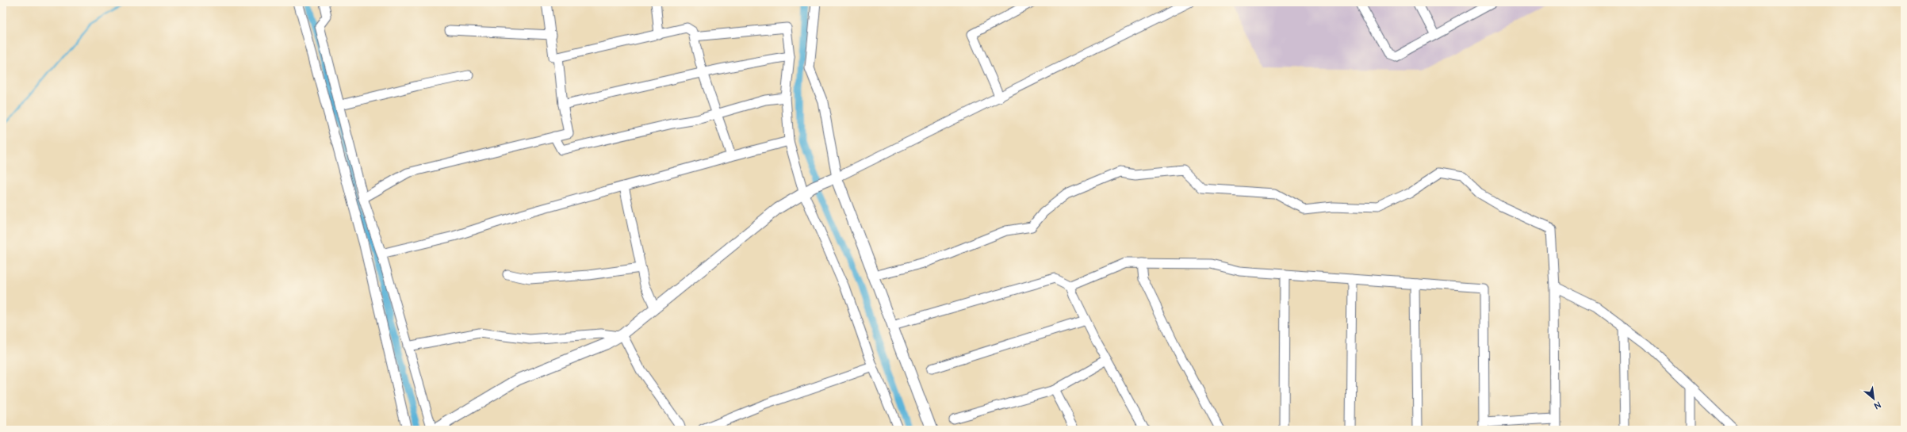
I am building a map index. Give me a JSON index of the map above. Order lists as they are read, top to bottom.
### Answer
{
  "north": "bottom right"
}
